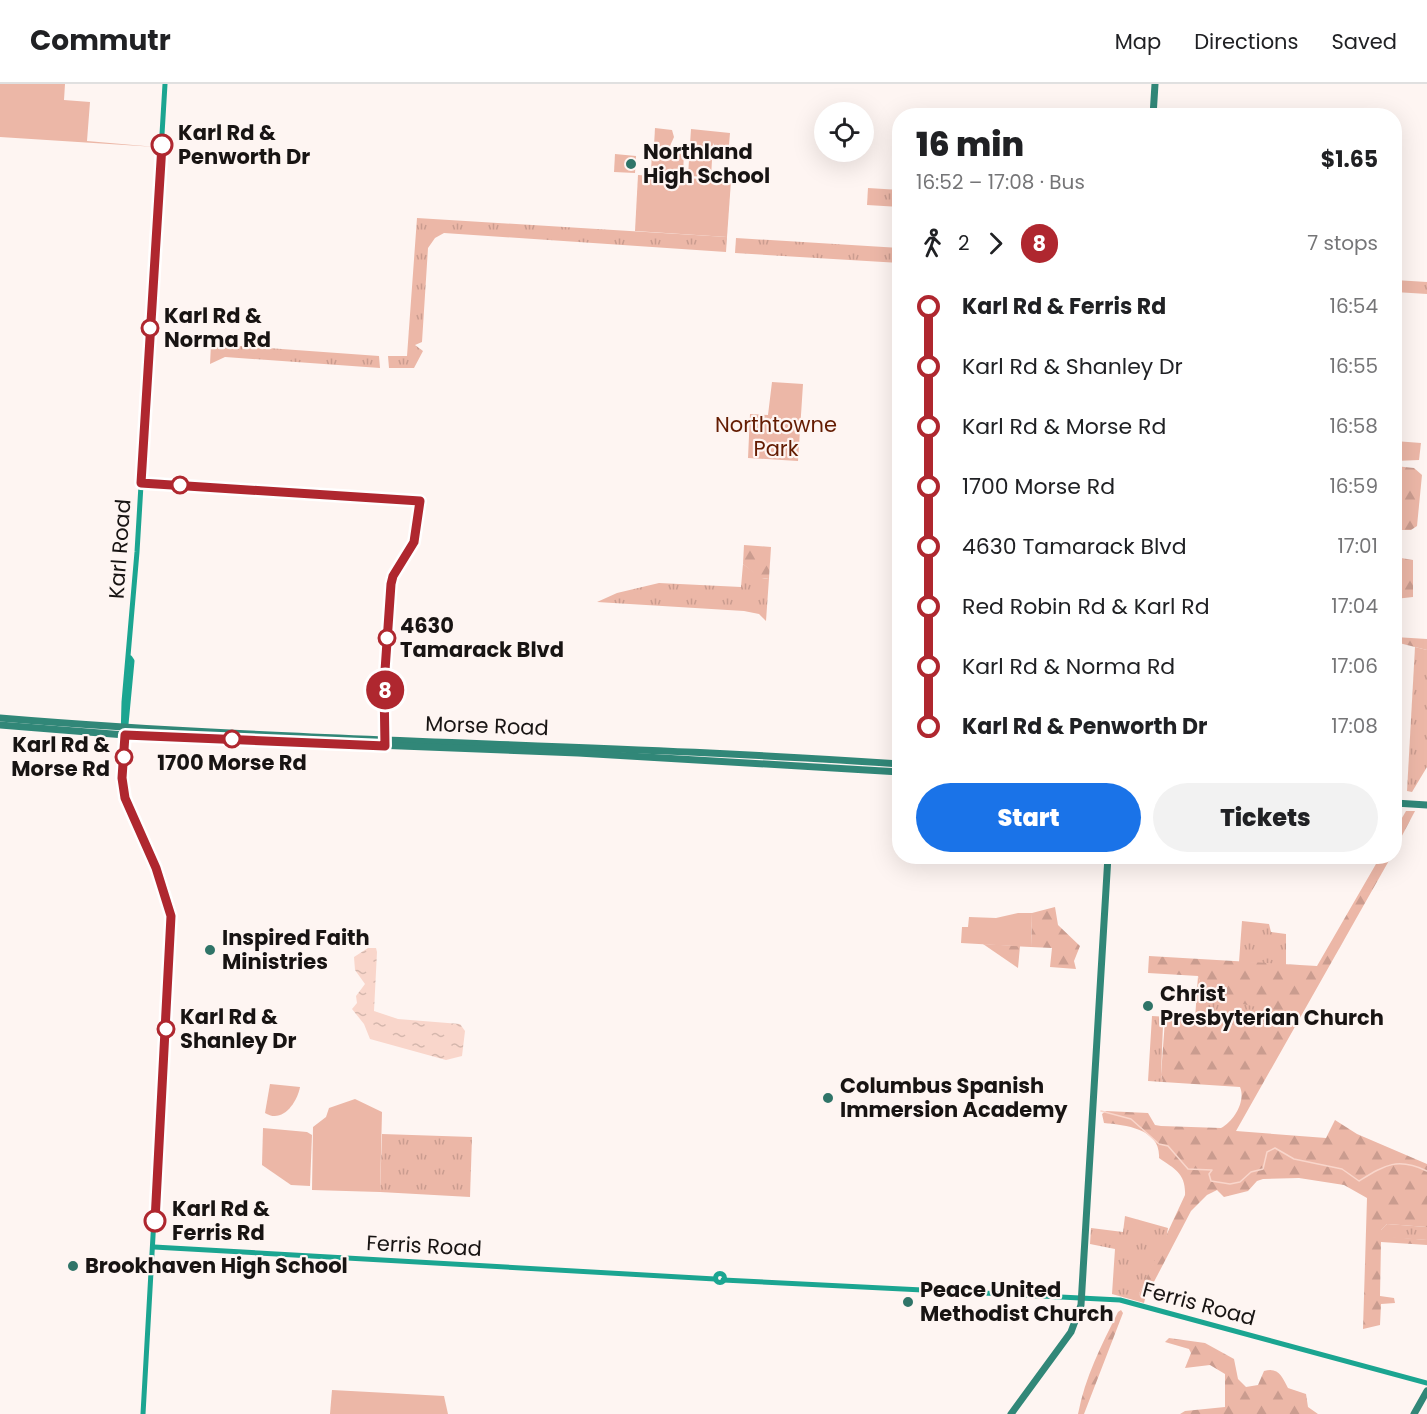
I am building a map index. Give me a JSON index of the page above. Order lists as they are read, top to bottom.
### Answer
{
  "streets": {
    "main road": ["Karl Road", "Morse Road", "Ferris Road"]
  },
  "crossings": [
    ["Karl Road", "Morse Road"],
    ["Karl Road", "Ferris Road"]
  ],
  "parks": ["Northtowne Park"],
  "places": [
    "Karl Rd & Penworth Dr",
    "Northland High School",
    "Karl Rd & Norma Rd",
    "4630 Tamarack Blvd",
    "1700 Morse Rd",
    "Karl Rd & Morse Rd",
    "Inspired Faith Ministries",
    "Christ Presbyterian Church",
    "Karl Rd & Shanley Dr",
    "Columbus Spanish Immersion Academy",
    "Karl Rd & Ferris Rd",
    "Brookhaven High School",
    "Peace United Methodist Church"
  ],
  "lines": ["bus line 8"],
  "page": {
    "header": "Commutr",
    "nav": ["Map", "Directions", "Saved"],
    "on_map": "8",
    "heading": ["16 min", "16:52 – 17:08 · Bus", "$1.65"],
    "legs": ["2", "8", "7 stops"],
    "list": [
      {
        "name": "Karl Rd & Ferris Rd",
        "value": "16:54"
      },
      {
        "name": "Karl Rd & Shanley Dr",
        "value": "16:55"
      },
      {
        "name": "Karl Rd & Morse Rd",
        "value": "16:58"
      },
      {
        "name": "1700 Morse Rd",
        "value": "16:59"
      },
      {
        "name": "4630 Tamarack Blvd",
        "value": "17:01"
      },
      {
        "name": "Red Robin Rd & Karl Rd",
        "value": "17:04"
      },
      {
        "name": "Karl Rd & Norma Rd",
        "value": "17:06"
      },
      {
        "name": "Karl Rd & Penworth Dr",
        "value": "17:08"
      }
    ],
    "buttons": ["Start", "Tickets"]
  }
}
